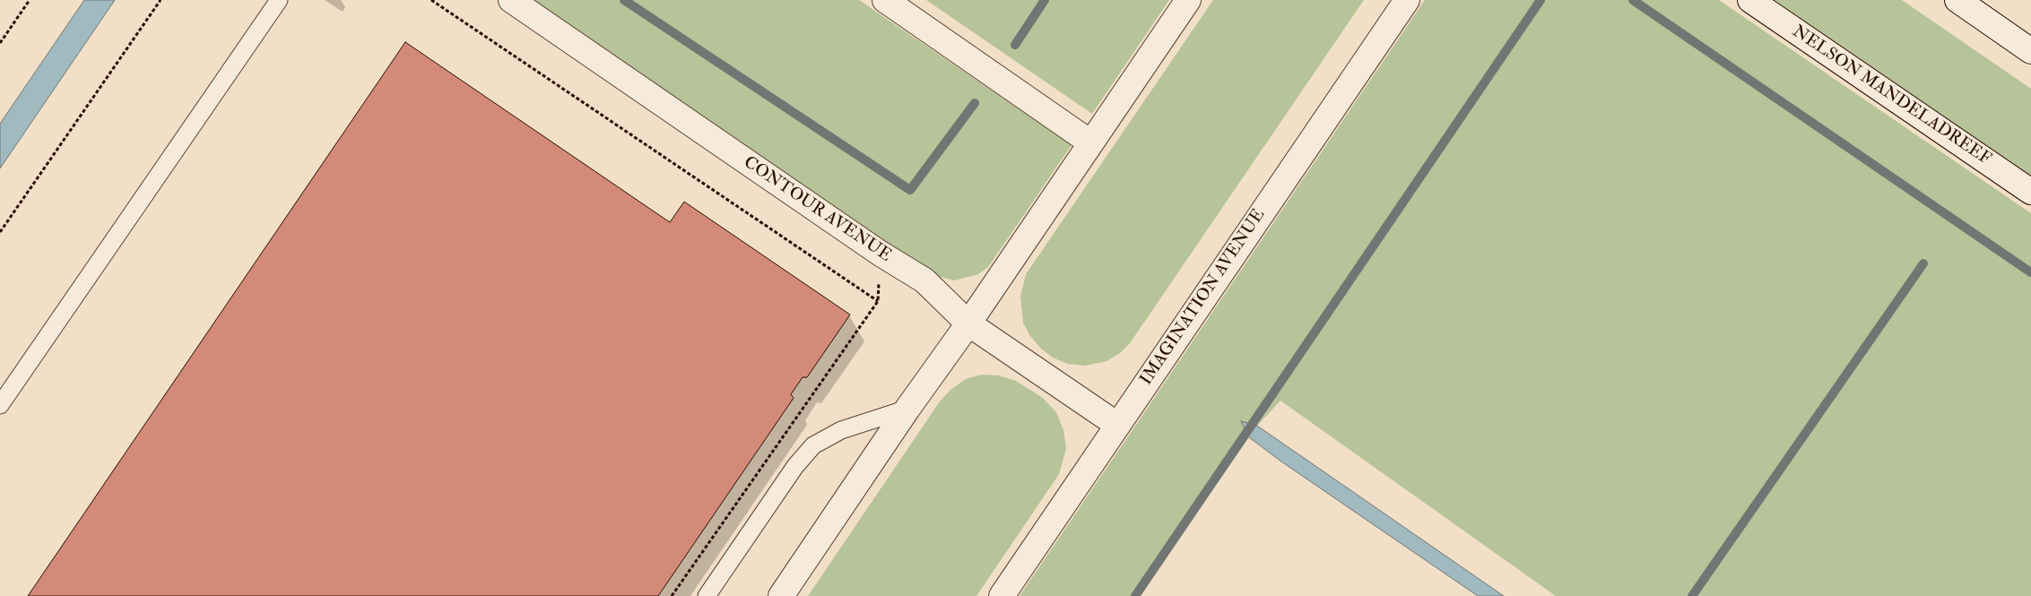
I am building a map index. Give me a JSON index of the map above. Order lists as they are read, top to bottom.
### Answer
{
  "streets": {
    "street": ["NELSON MANDELADREEF", "CONTOUR AVENUE", "IMAGINATION AVENUE"]
  },
  "crossings": [
    ["CONTOUR AVENUE", "IMAGINATION AVENUE"]
  ]
}
